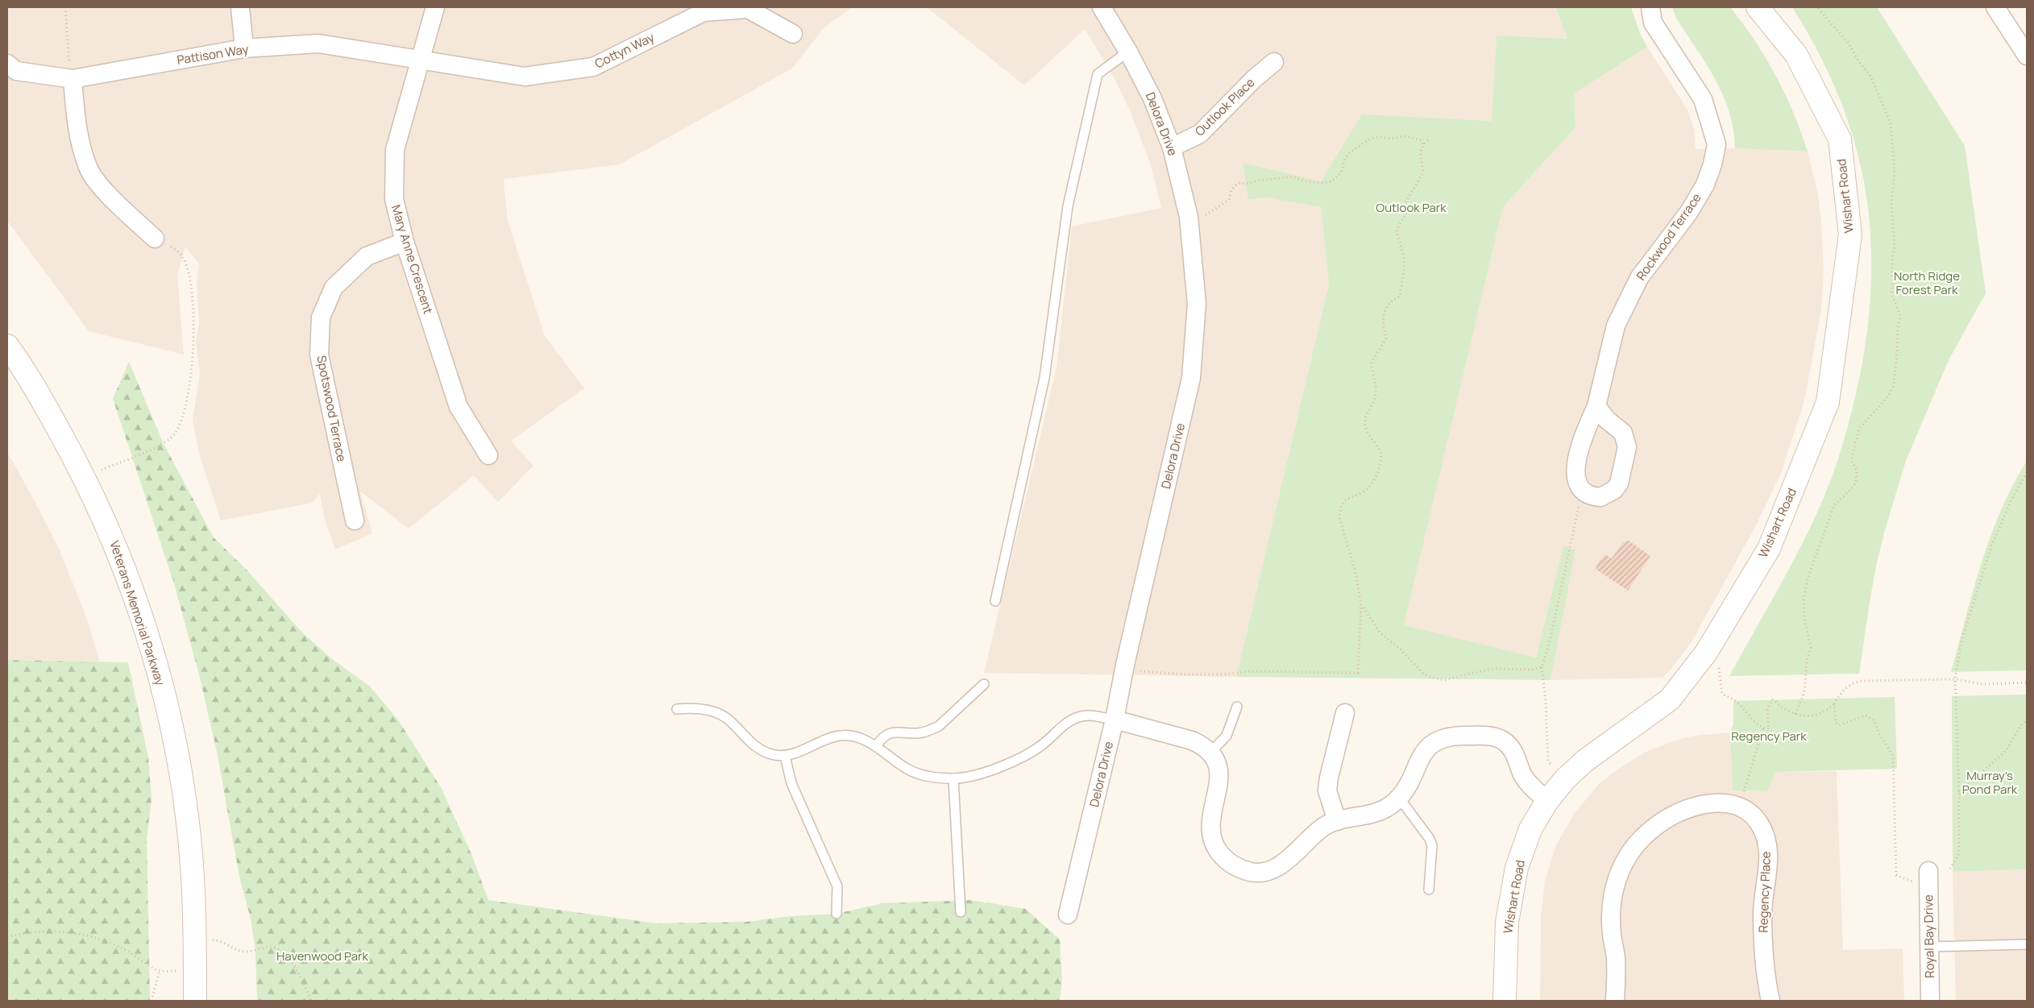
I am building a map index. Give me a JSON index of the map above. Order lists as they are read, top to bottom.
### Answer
{
  "streets": {
    "street": [
      "Cottyn Way",
      "Pattison Way",
      "Outlook Place",
      "Delora Drive",
      "Wishart Road",
      "Rockwood Terrace",
      "Mary Anne Crescent",
      "Spotswood Terrace",
      "Veterans Memorial Parkway",
      "Regency Place",
      "Royal Bay Drive"
    ]
  },
  "crossings": [
    ["Cottyn Way", "Pattison Way"],
    ["Cottyn Way", "Mary Anne Crescent"],
    ["Pattison Way", "Mary Anne Crescent"],
    ["Outlook Place", "Delora Drive"],
    ["Mary Anne Crescent", "Spotswood Terrace"]
  ],
  "parks": [
    "Outlook Park",
    "North Ridge Forest Park",
    "Regency Park",
    "Murray's Pond Park",
    "Havenwood Park"
  ]
}
